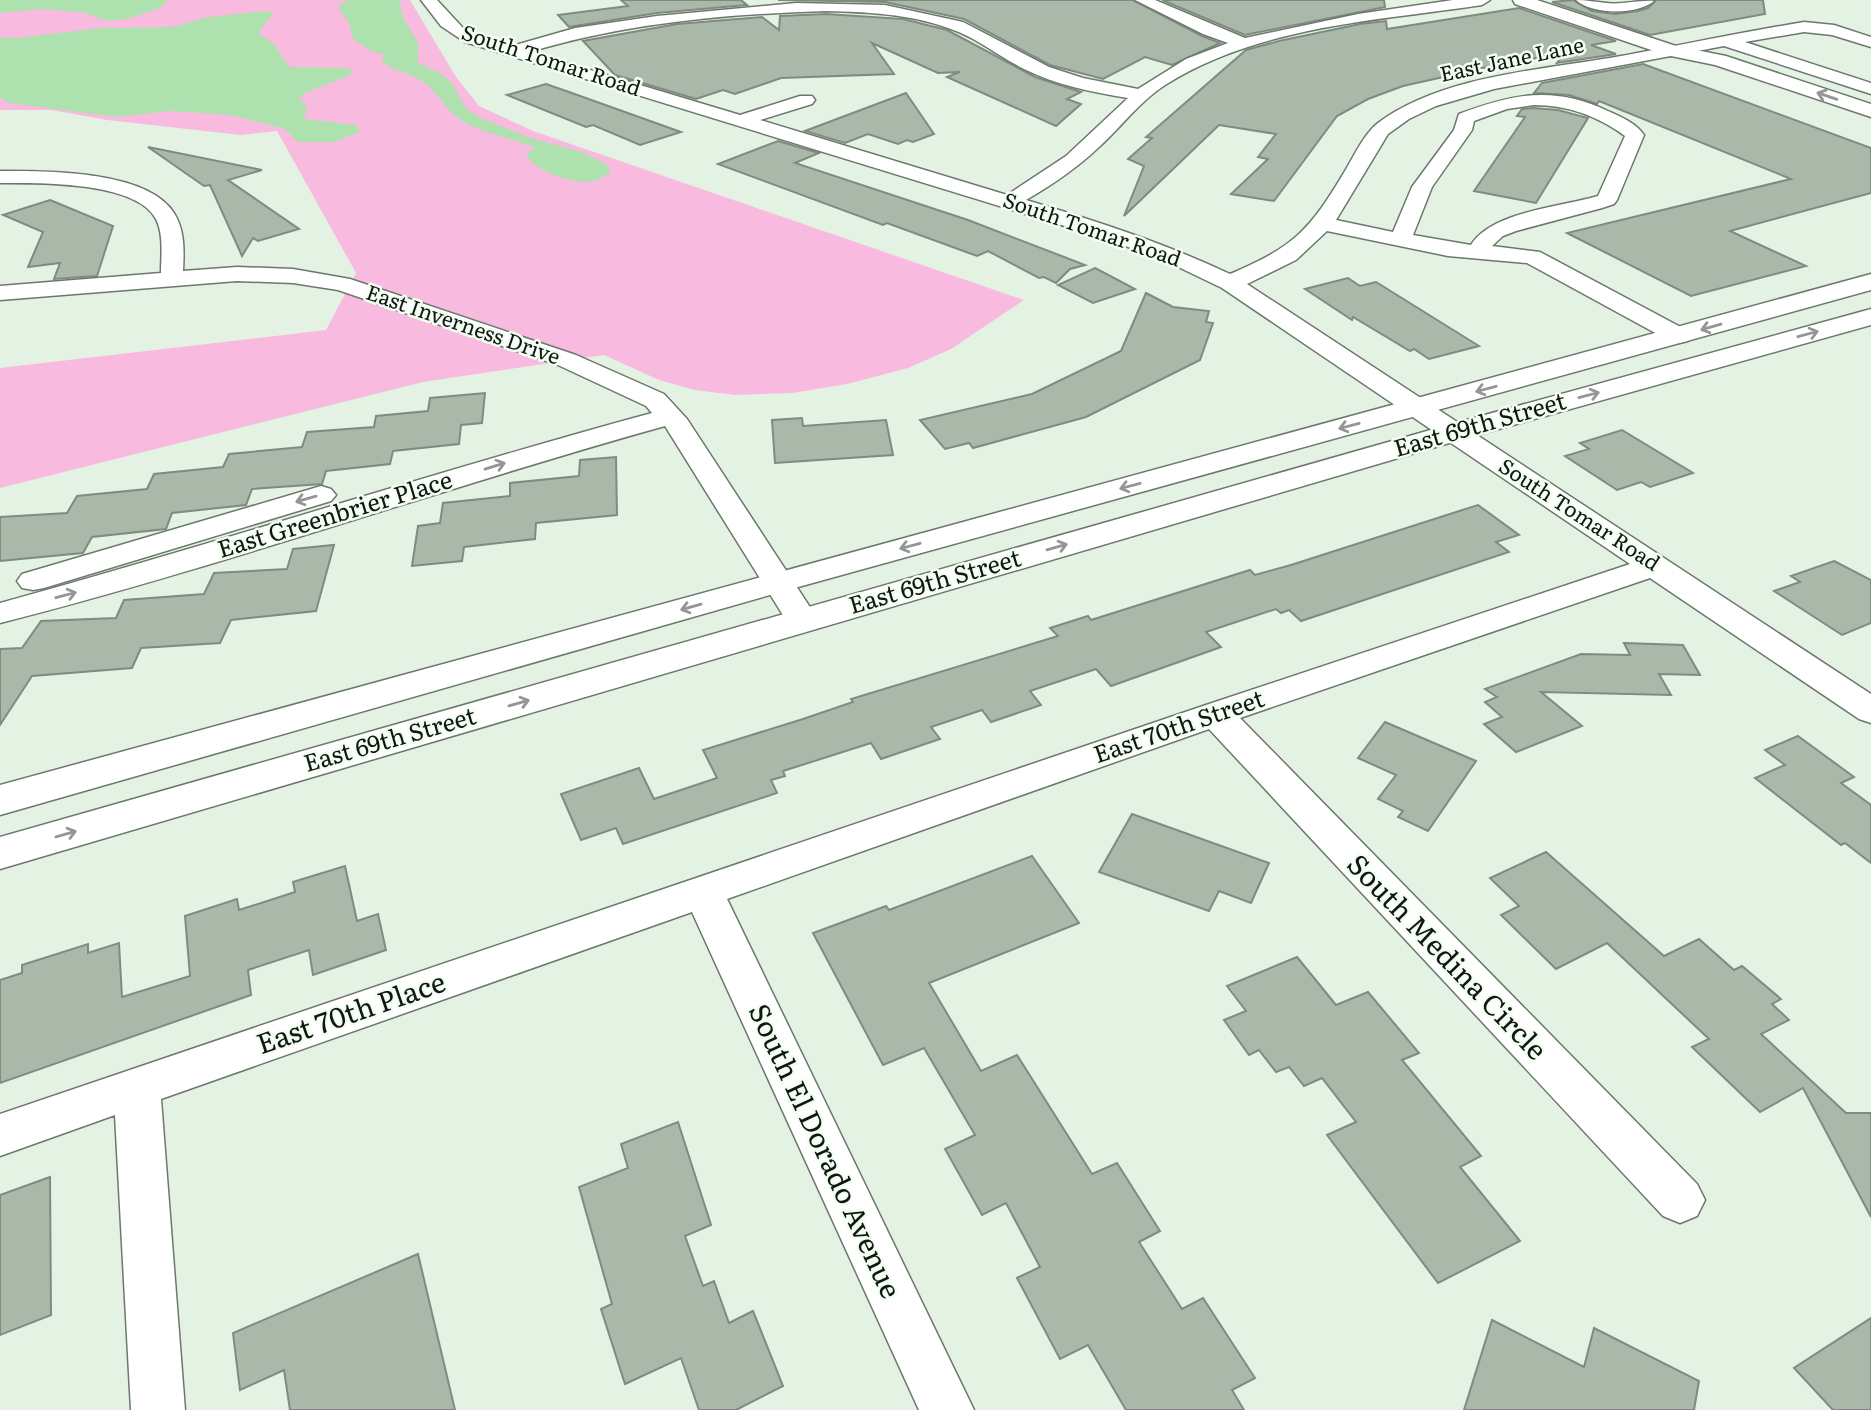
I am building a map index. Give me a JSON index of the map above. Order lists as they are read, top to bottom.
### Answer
{
  "streets": {
    "main road": ["East 69th Street"],
    "street": [
      "East Jane Lane",
      "South Tomar Road",
      "East Inverness Drive",
      "East Greenbrier Place",
      "East 70th Street",
      "South Medina Circle",
      "East 70th Place",
      "South El Dorado Avenue"
    ]
  },
  "crossings": [
    ["East Jane Lane", "South Tomar Road"],
    ["South Tomar Road", "East 69th Street"],
    ["South Tomar Road", "East 70th Street"],
    ["East Inverness Drive", "East Greenbrier Place"],
    ["East 70th Street", "South Medina Circle"],
    ["East 70th Street", "East 70th Place"],
    ["East 70th Street", "South El Dorado Avenue"],
    ["East 70th Place", "South El Dorado Avenue"]
  ]
}
